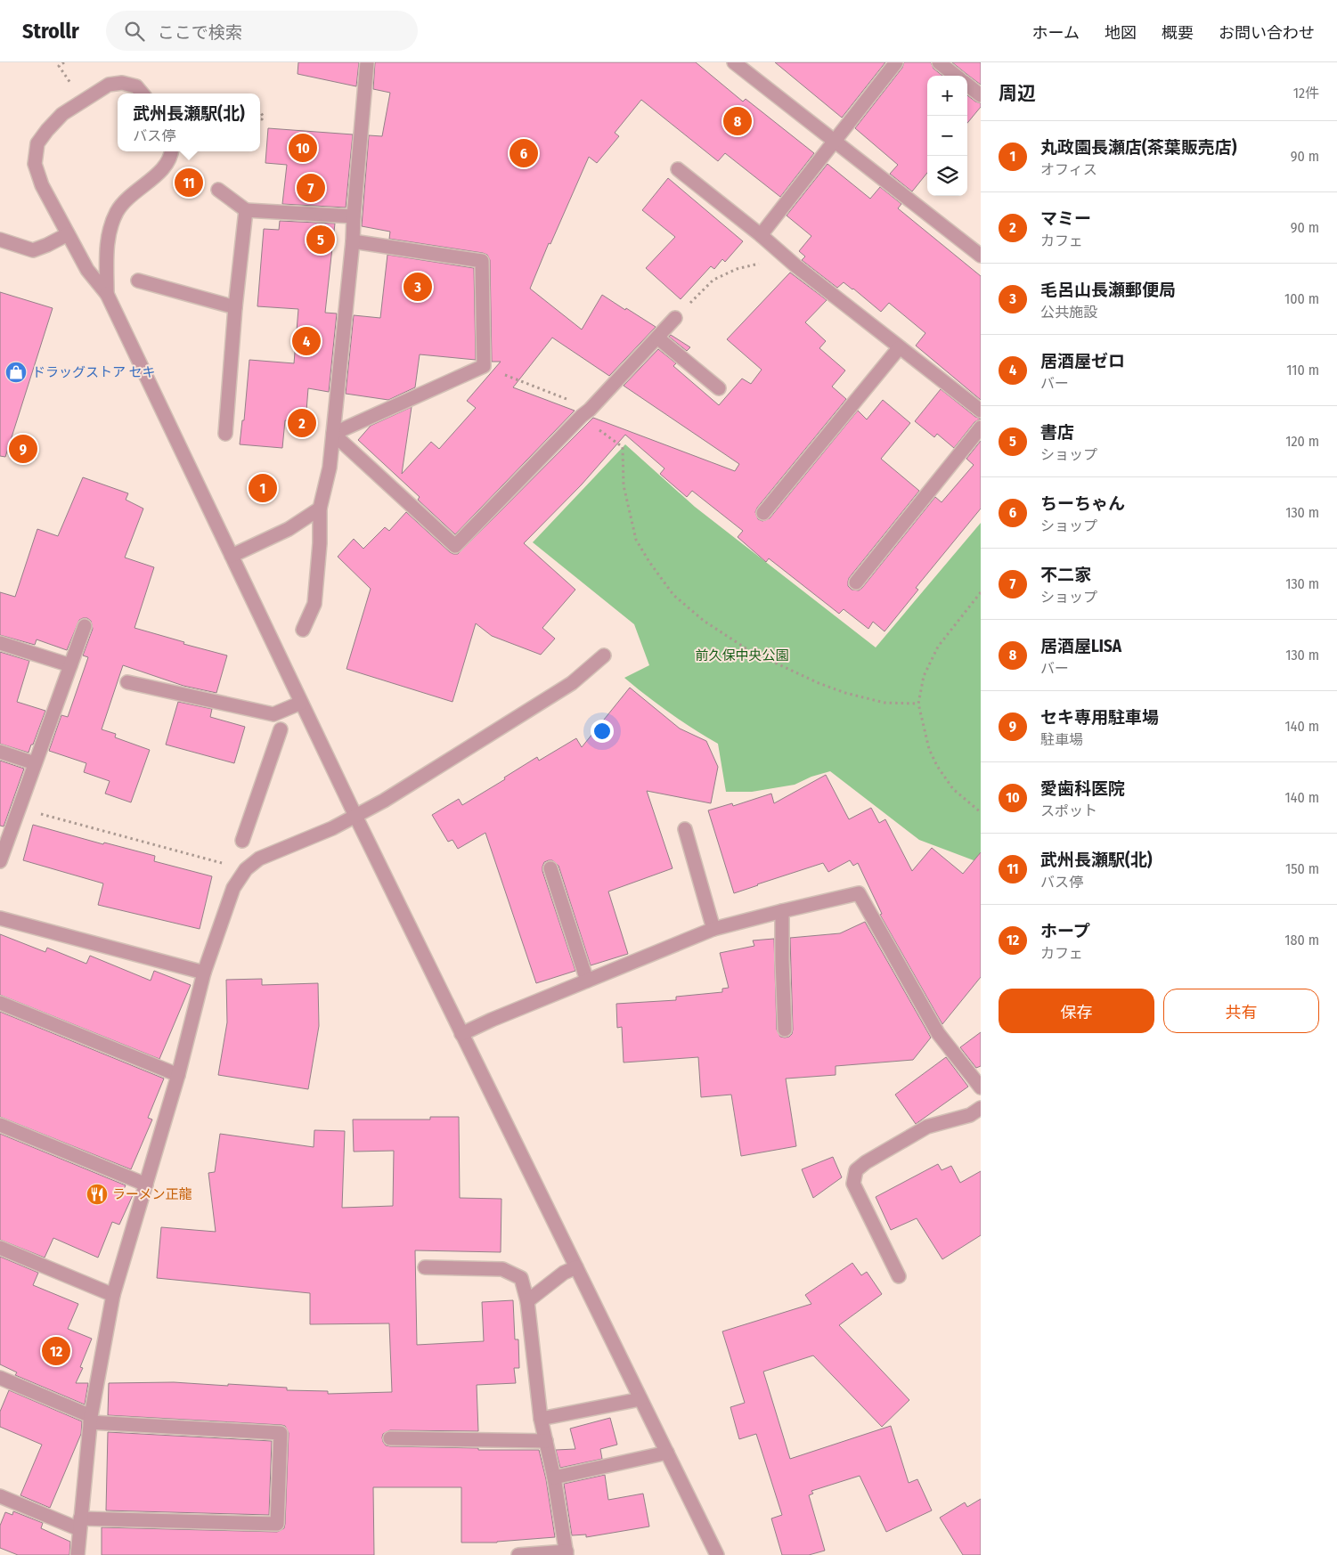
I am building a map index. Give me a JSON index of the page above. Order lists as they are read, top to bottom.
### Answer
{
  "parks": ["前久保中央公園"],
  "places": {
    "shop": ["ドラッグストア セキ"],
    "restaurant": ["ラーメン正龍"]
  },
  "page": {
    "header": "Strollr",
    "search": "ここで検索",
    "nav": [
      "ホーム",
      "地図",
      "概要",
      "お問い合わせ"
    ],
    "heading": ["周辺", "12件"],
    "map_buttons": ["+", "−"],
    "popup": ["武州長瀬駅(北)", "バス停"],
    "pins": [
      "8",
      "10",
      "6",
      "11",
      "7",
      "5",
      "3",
      "4",
      "2",
      "9",
      "1",
      "12"
    ],
    "list": [
      {
        "mark": "1",
        "name": "丸政園長瀬店(茶葉販売店)",
        "note": "オフィス",
        "value": "90 m"
      },
      {
        "mark": "2",
        "name": "マミー",
        "note": "カフェ",
        "value": "90 m"
      },
      {
        "mark": "3",
        "name": "毛呂山長瀬郵便局",
        "note": "公共施設",
        "value": "100 m"
      },
      {
        "mark": "4",
        "name": "居酒屋ゼロ",
        "note": "バー",
        "value": "110 m"
      },
      {
        "mark": "5",
        "name": "書店",
        "note": "ショップ",
        "value": "120 m"
      },
      {
        "mark": "6",
        "name": "ちーちゃん",
        "note": "ショップ",
        "value": "130 m"
      },
      {
        "mark": "7",
        "name": "不二家",
        "note": "ショップ",
        "value": "130 m"
      },
      {
        "mark": "8",
        "name": "居酒屋LISA",
        "note": "バー",
        "value": "130 m"
      },
      {
        "mark": "9",
        "name": "セキ専用駐車場",
        "note": "駐車場",
        "value": "140 m"
      },
      {
        "mark": "10",
        "name": "愛歯科医院",
        "note": "スポット",
        "value": "140 m"
      },
      {
        "mark": "11",
        "name": "武州長瀬駅(北)",
        "note": "バス停",
        "value": "150 m"
      },
      {
        "mark": "12",
        "name": "ホープ",
        "note": "カフェ",
        "value": "180 m"
      }
    ],
    "buttons": ["保存", "共有"]
  }
}
